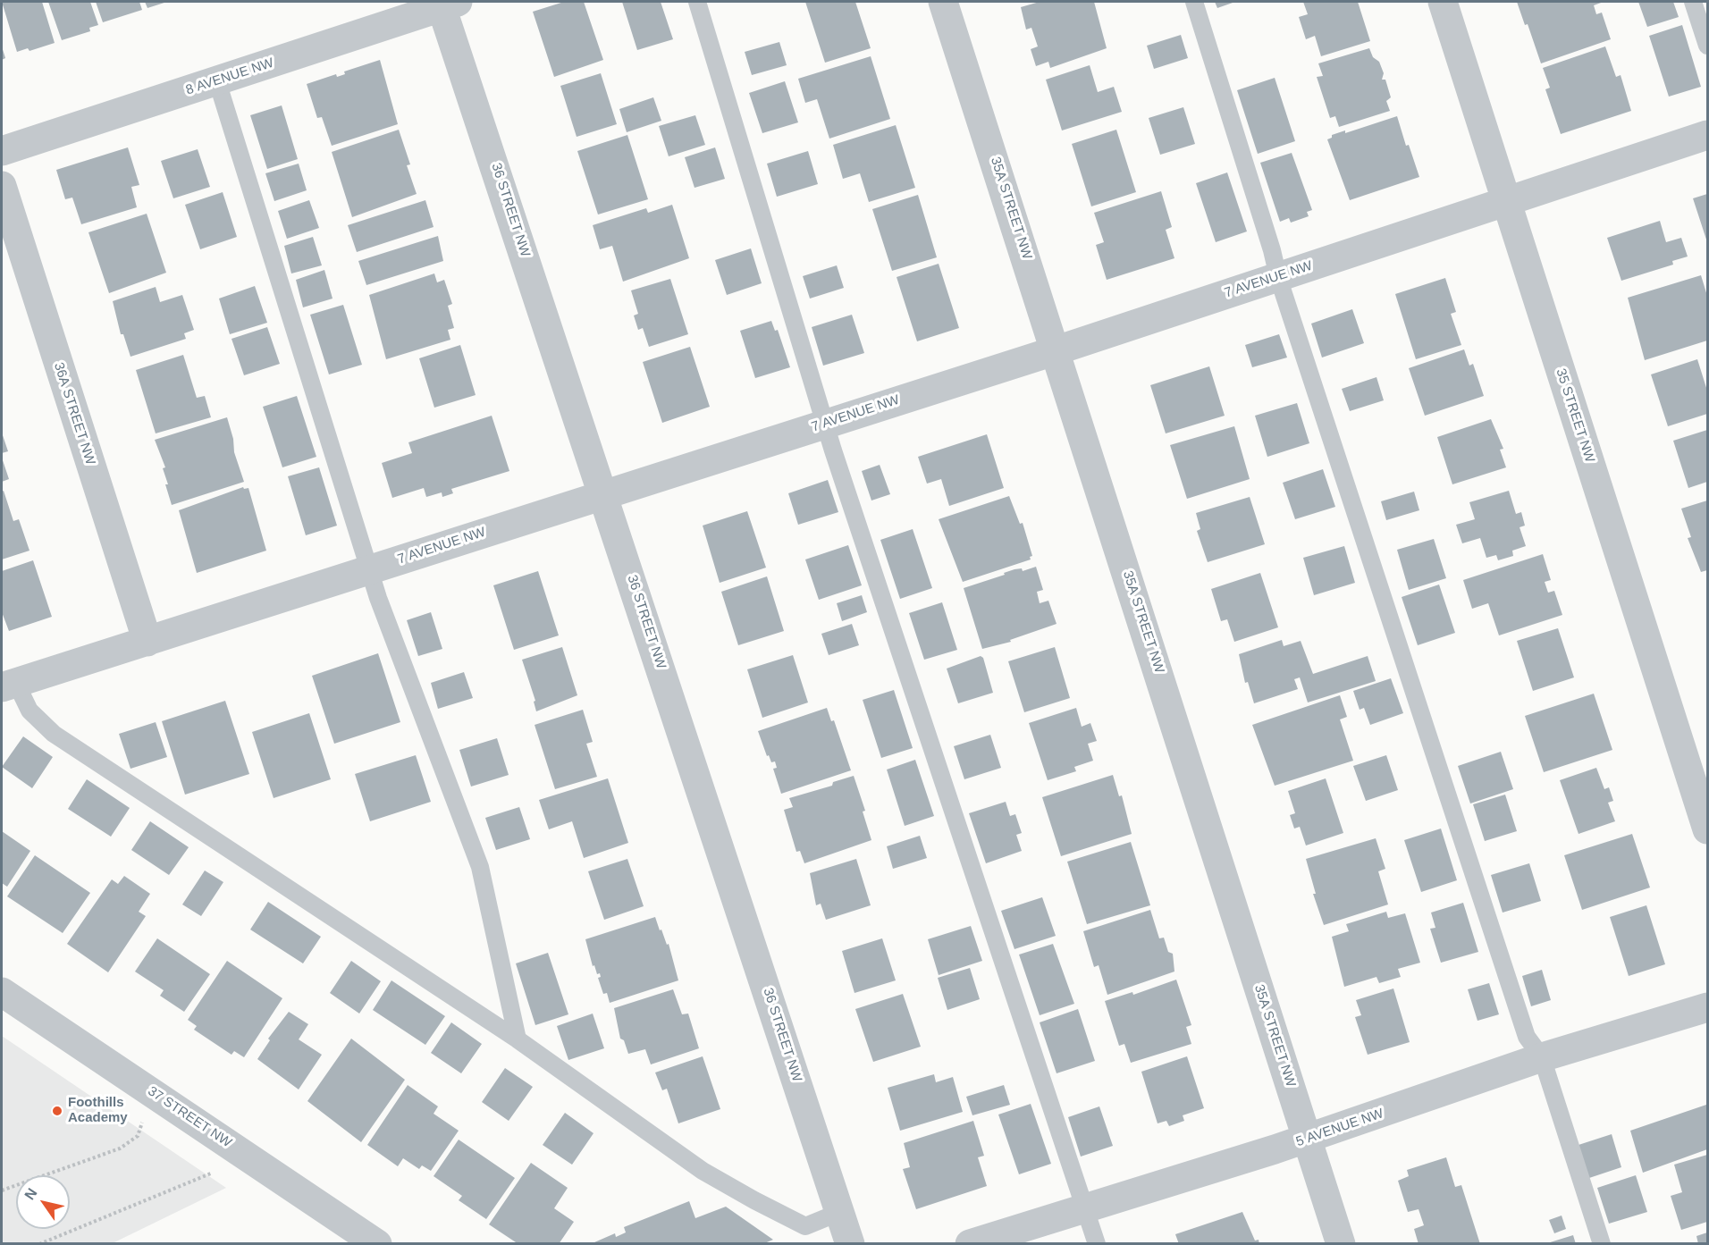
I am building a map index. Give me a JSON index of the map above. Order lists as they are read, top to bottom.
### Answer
{
  "streets": {
    "street": [
      "8 AVENUE NW",
      "35A STREET NW",
      "36 STREET NW",
      "7 AVENUE NW",
      "36A STREET NW",
      "35 STREET NW",
      "37 STREET NW",
      "5 AVENUE NW"
    ]
  },
  "crossings": [
    ["8 AVENUE NW", "36 STREET NW"],
    ["35A STREET NW", "7 AVENUE NW"],
    ["35A STREET NW", "5 AVENUE NW"],
    ["36 STREET NW", "7 AVENUE NW"],
    ["7 AVENUE NW", "36A STREET NW"],
    ["7 AVENUE NW", "35 STREET NW"]
  ],
  "places": ["Foothills Academy"],
  "north": "top left"
}
